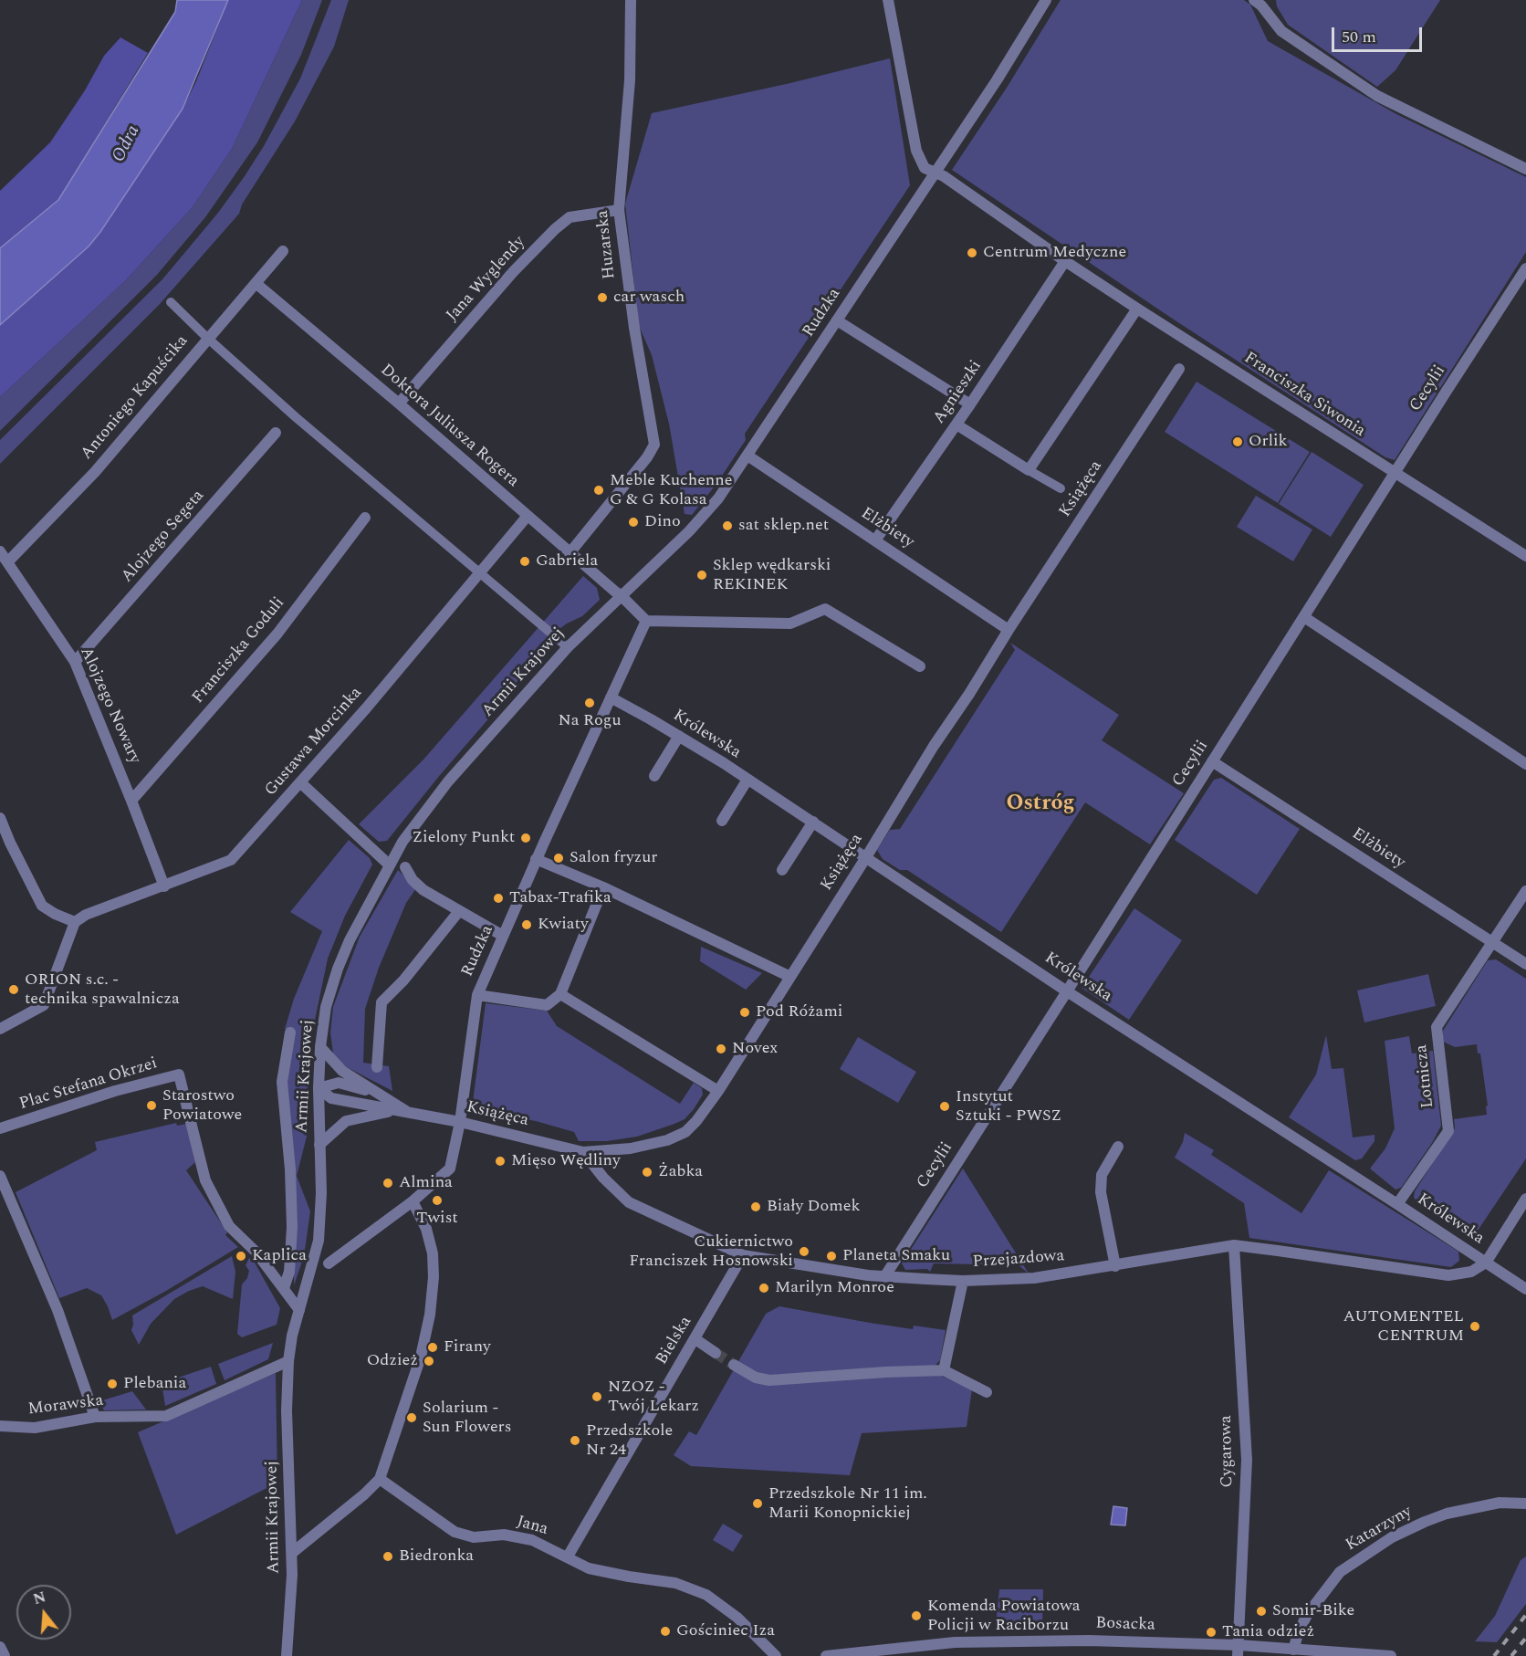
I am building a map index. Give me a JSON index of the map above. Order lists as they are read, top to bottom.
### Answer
{
  "streets": {
    "street": [
      "Huzarska",
      "Jana Wyglendy",
      "Rudzka",
      "Cecylii",
      "Agnieszki",
      "Franciszka Siwonia",
      "Antoniego Kapuścika",
      "Doktora Juliusza Rogera",
      "Książęca",
      "Elżbiety",
      "Alojzego Segeta",
      "Franciszka Goduli",
      "Armii Krajowej",
      "Alojzego Nowary",
      "Królewska",
      "Gustawa Morcinka",
      "Lotnicza",
      "Plac Stefana Okrzei",
      "Przejazdowa",
      "Bielska",
      "Morawska",
      "Cygarowa",
      "Jana",
      "Katarzyny",
      "Bosacka"
    ]
  },
  "crossings": [
    ["Huzarska", "Jana Wyglendy"],
    ["Huzarska", "Doktora Juliusza Rogera"],
    ["Jana Wyglendy", "Doktora Juliusza Rogera"],
    ["Rudzka", "Franciszka Siwonia"],
    ["Rudzka", "Doktora Juliusza Rogera"],
    ["Rudzka", "Książęca"],
    ["Rudzka", "Elżbiety"],
    ["Rudzka", "Armii Krajowej"],
    ["Rudzka", "Królewska"],
    ["Cecylii", "Franciszka Siwonia"],
    ["Cecylii", "Elżbiety"],
    ["Cecylii", "Królewska"],
    ["Cecylii", "Przejazdowa"],
    ["Agnieszki", "Franciszka Siwonia"],
    ["Agnieszki", "Elżbiety"],
    ["Antoniego Kapuścika", "Doktora Juliusza Rogera"],
    ["Antoniego Kapuścika", "Alojzego Nowary"],
    ["Doktora Juliusza Rogera", "Armii Krajowej"],
    ["Doktora Juliusza Rogera", "Gustawa Morcinka"],
    ["Książęca", "Elżbiety"],
    ["Książęca", "Armii Krajowej"],
    ["Książęca", "Królewska"],
    ["Książęca", "Przejazdowa"],
    ["Elżbiety", "Lotnicza"],
    ["Alojzego Segeta", "Alojzego Nowary"],
    ["Franciszka Goduli", "Alojzego Nowary"],
    ["Armii Krajowej", "Plac Stefana Okrzei"],
    ["Armii Krajowej", "Morawska"],
    ["Alojzego Nowary", "Gustawa Morcinka"],
    ["Królewska", "Lotnicza"],
    ["Królewska", "Przejazdowa"],
    ["Przejazdowa", "Bielska"],
    ["Przejazdowa", "Cygarowa"],
    ["Bielska", "Jana"],
    ["Cygarowa", "Bosacka"],
    ["Katarzyny", "Bosacka"]
  ],
  "districts": ["Ostróg"],
  "water": ["Odra"],
  "places": [
    "Centrum Medyczne",
    "car wasch",
    "Orlik",
    "Meble Kuchenne G & G Kolasa",
    "Dino",
    "sat sklep.net",
    "Gabriela",
    "Sklep wędkarski REKINEK",
    "Na Rogu",
    "Zielony Punkt",
    "Salon fryzur",
    "Tabax-Trafika",
    "Kwiaty",
    "ORION s.c. - technika spawalnicza",
    "Pod Różami",
    "Novex",
    "Starostwo Powiatowe",
    "Instytut Sztuki - PWSZ",
    "Mięso Wędliny",
    "Żabka",
    "Almina",
    "Twist",
    "Biały Domek",
    "Cukiernictwo Franciszek Hosnowski",
    "Kaplica",
    "Planeta Smaku",
    "Marilyn Monroe",
    "AUTOMENTEL CENTRUM",
    "Firany",
    "Odzież",
    "Plebania",
    "NZOZ - Twój Lekarz",
    "Solarium - Sun Flowers",
    "Przedszkole Nr 24",
    "Przedszkole Nr 11 im. Marii Konopnickiej",
    "Biedronka",
    "Somir-Bike",
    "Komenda Powiatowa Policji w Raciborzu",
    "Gościniec Iza",
    "Tania odzież"
  ],
  "scale_bar": "50 m",
  "north": "top"
}
